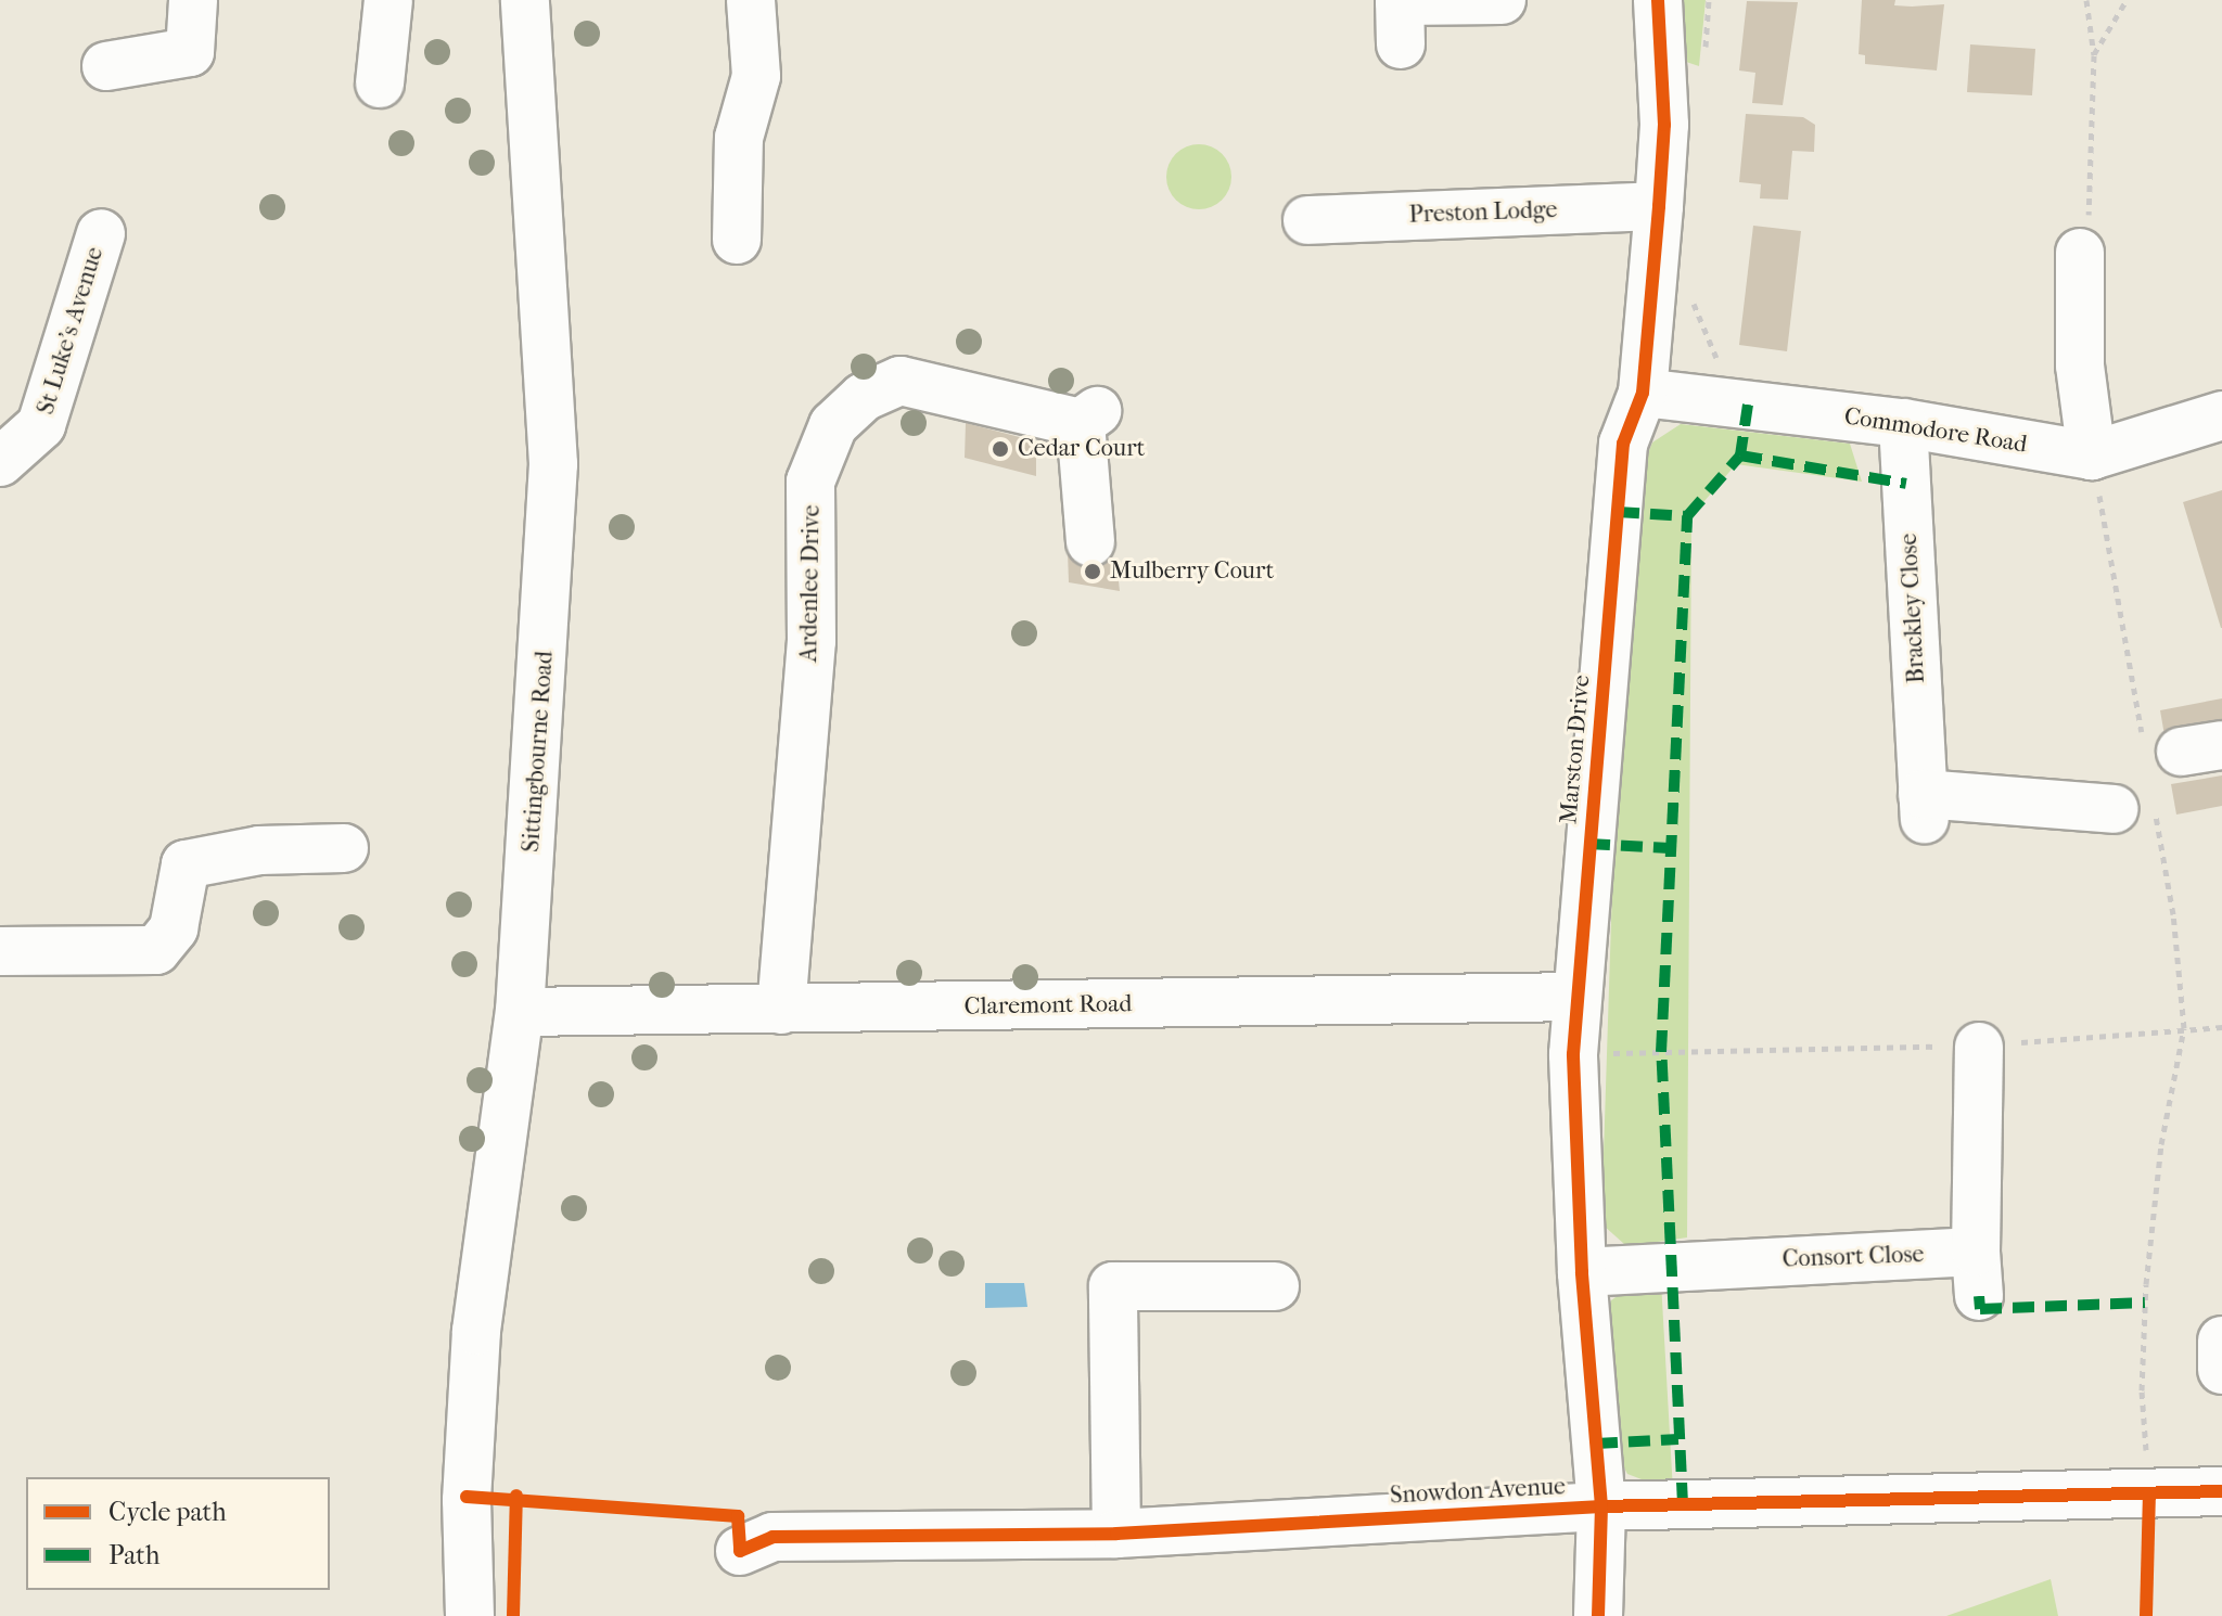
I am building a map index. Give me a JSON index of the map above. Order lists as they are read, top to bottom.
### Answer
{
  "streets": {
    "main road": [
      "Preston Lodge",
      "St Luke's Avenue",
      "Commodore Road",
      "Ardenlee Drive",
      "Brackley Close",
      "Marston Drive",
      "Sittingbourne Road",
      "Claremont Road",
      "Consort Close",
      "Snowdon Avenue"
    ]
  },
  "crossings": [
    ["Preston Lodge", "Marston Drive"],
    ["Commodore Road", "Brackley Close"],
    ["Commodore Road", "Marston Drive"],
    ["Ardenlee Drive", "Claremont Road"],
    ["Marston Drive", "Claremont Road"],
    ["Marston Drive", "Consort Close"],
    ["Marston Drive", "Snowdon Avenue"],
    ["Sittingbourne Road", "Claremont Road"]
  ],
  "places": ["Cedar Court", "Mulberry Court"],
  "legend": ["Cycle path", "Path"]
}
